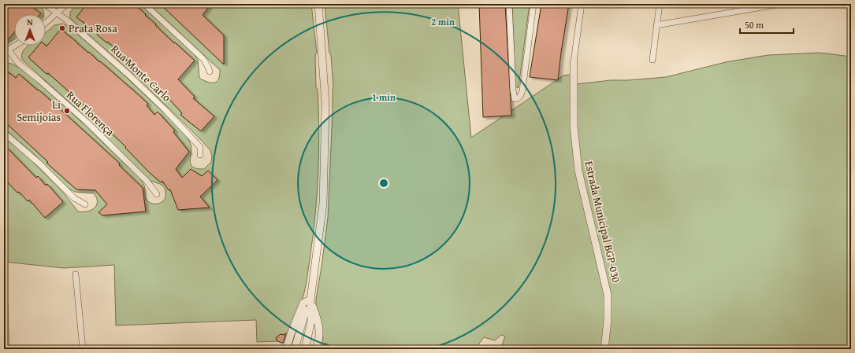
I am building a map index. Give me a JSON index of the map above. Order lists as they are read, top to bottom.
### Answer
{
  "streets": {
    "street": ["Rua Monte Carlo", "Rua Florença", "Estrada Municipal BGP-030"]
  },
  "places": ["Prata Rosa", "Li Semijoias"],
  "scale_bar": "50 m",
  "north": "top",
  "rings": ["2 min", "1 min"]
}
